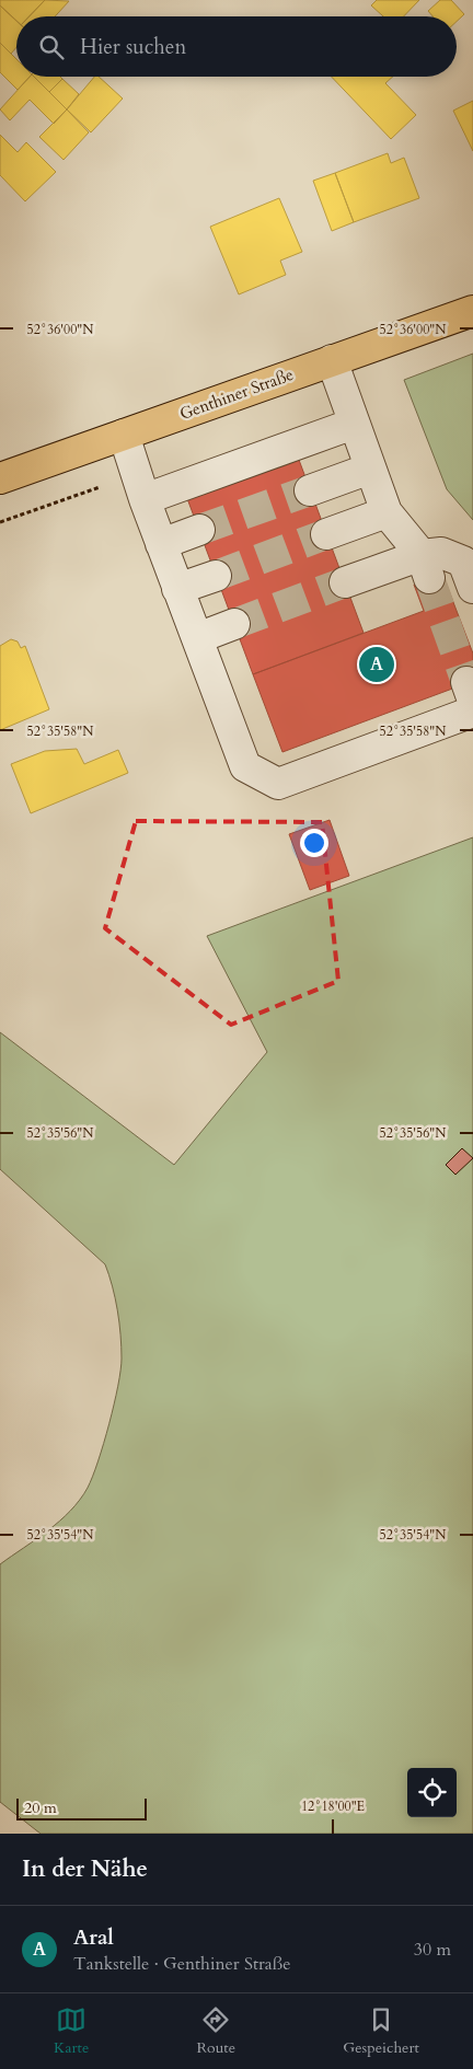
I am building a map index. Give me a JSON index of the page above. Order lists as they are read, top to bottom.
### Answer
{
  "streets": {
    "main road": ["Genthiner Straße"]
  },
  "scale_bar": "20 m",
  "page": {
    "search": "Hier suchen",
    "pins": "A",
    "scale": "20 m",
    "heading": "In der Nähe",
    "list": [
      {
        "mark": "A",
        "name": "Aral",
        "note": "Tankstelle · Genthiner Straße",
        "value": "30 m"
      }
    ],
    "nav": ["Karte", "Route", "Gespeichert"]
  },
  "coordinates": [
    "52°36'00\"N",
    "52°35'58\"N",
    "52°35'56\"N",
    "52°35'54\"N",
    "12°18'00\"E"
  ]
}
